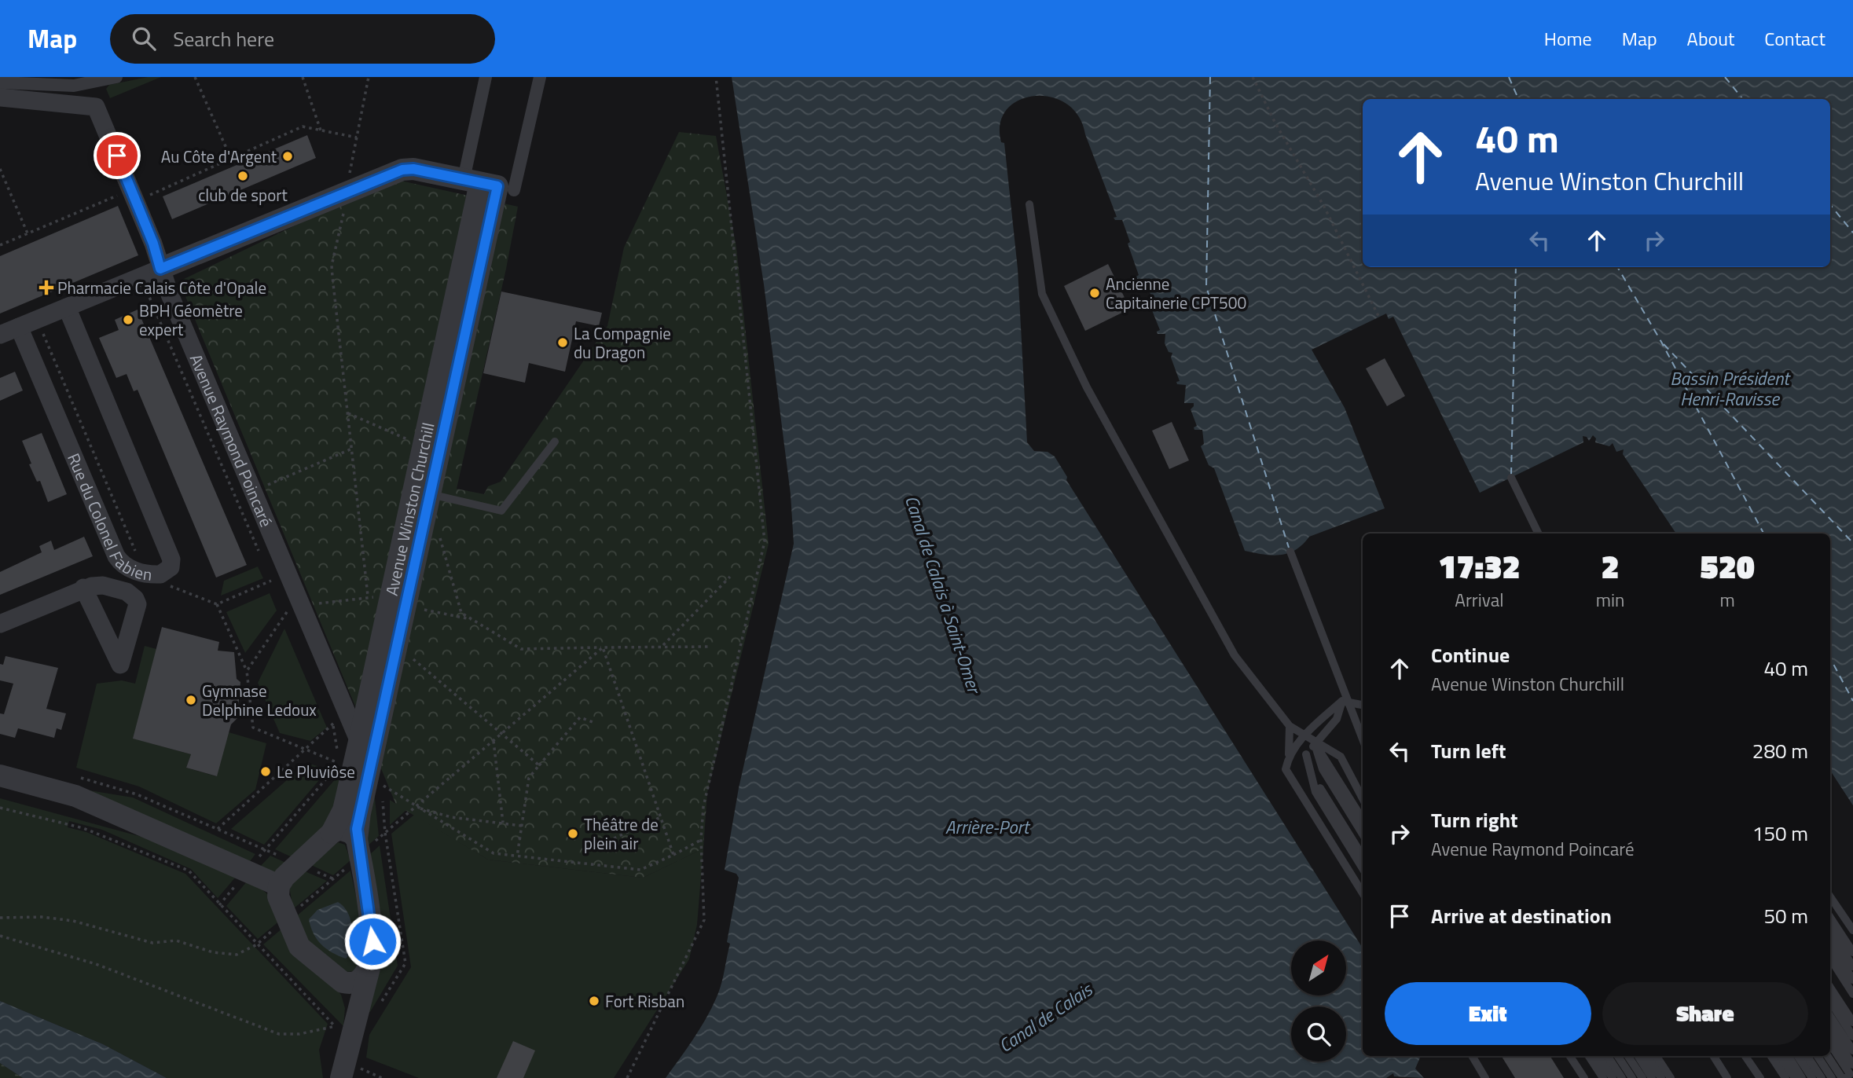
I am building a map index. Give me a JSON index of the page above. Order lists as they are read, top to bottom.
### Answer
{
  "streets": {
    "street": ["Avenue Raymond Poincaré", "Avenue Winston Churchill", "Rue du Colonel Fabien"]
  },
  "crossings": [
    ["Avenue Raymond Poincaré", "Avenue Winston Churchill"]
  ],
  "water": [
    "Bassin Président Henri-Ravisse",
    "Canal de Calais à Saint-Omer",
    "Arrière-Port",
    "Canal de Calais"
  ],
  "places": {
    "other": [
      "Au Côte d'Argent",
      "club de sport",
      "Ancienne Capitainerie CPT500",
      "BPH Géomètre expert",
      "La Compagnie du Dragon",
      "Gymnase Delphine Ledoux",
      "Le Pluviôse",
      "Théâtre de plein air",
      "Fort Risban"
    ],
    "health": ["Pharmacie Calais Côte d'Opale"]
  },
  "north": "top right",
  "page": {
    "header": "Map",
    "search": "Search here",
    "nav": [
      "Home",
      "Map",
      "About",
      "Contact"
    ],
    "turn": ["40 m", "Avenue Winston Churchill"],
    "eta": [
      "17:32",
      "Arrival",
      "2",
      "min",
      "520",
      "m"
    ],
    "list": [
      {
        "name": "Continue",
        "note": "Avenue Winston Churchill",
        "value": "40 m"
      },
      {
        "name": "Turn left",
        "value": "280 m"
      },
      {
        "name": "Turn right",
        "note": "Avenue Raymond Poincaré",
        "value": "150 m"
      },
      {
        "name": "Arrive at destination",
        "value": "50 m"
      }
    ],
    "buttons": ["Exit", "Share"]
  }
}
